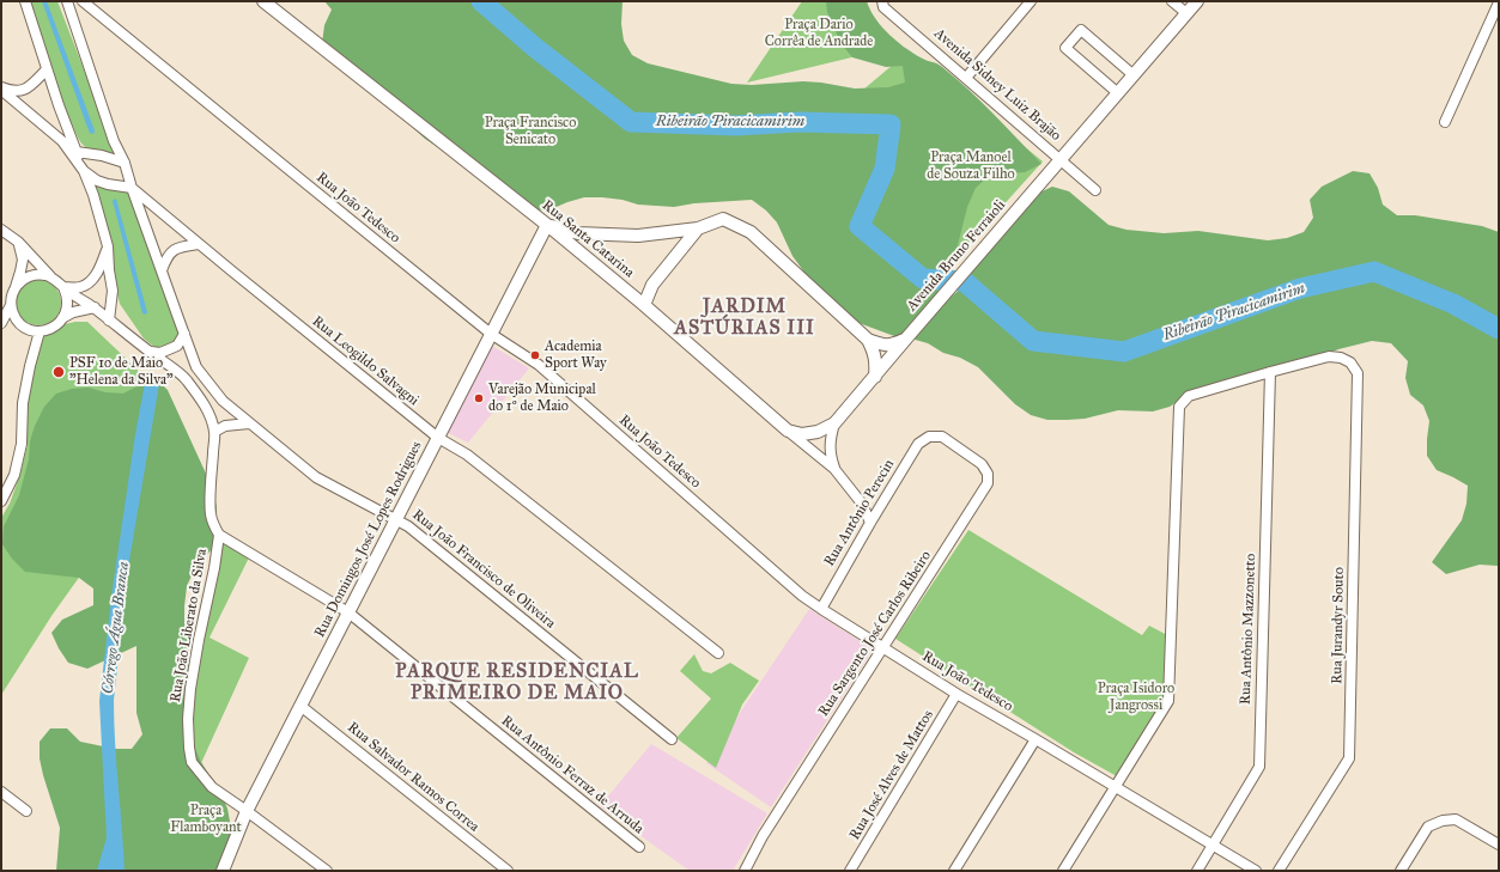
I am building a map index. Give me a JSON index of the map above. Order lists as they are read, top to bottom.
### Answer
{
  "streets": {
    "street": [
      "Avenida Sidney Luiz Brajão",
      "Rua João Tedesco",
      "Rua Santa Catarina",
      "Avenida Bruno Ferraioli",
      "Rua Leogildo Salvagni",
      "Rua Antônio Perecin",
      "Rua Domingos José Lopes Rodrigues",
      "Rua João Francisco de Oliveira",
      "Rua João Liberato da Silva",
      "Rua Jurandyr Souto",
      "Rua Antônio Mazzonetto",
      "Rua Sargento José Carlos Ribeiro",
      "Rua Antônio Ferraz de Arruda",
      "Rua José Alves de Mattos",
      "Rua Salvador Ramos Correa"
    ]
  },
  "crossings": [
    ["Avenida Sidney Luiz Brajão", "Avenida Bruno Ferraioli"],
    ["Rua João Tedesco", "Rua Antônio Perecin"],
    ["Rua João Tedesco", "Rua Domingos José Lopes Rodrigues"],
    ["Rua João Tedesco", "Rua Antônio Mazzonetto"],
    ["Rua João Tedesco", "Rua Sargento José Carlos Ribeiro"],
    ["Rua João Tedesco", "Rua José Alves de Mattos"],
    ["Rua Santa Catarina", "Avenida Bruno Ferraioli"],
    ["Rua Santa Catarina", "Rua Antônio Perecin"],
    ["Rua Santa Catarina", "Rua Domingos José Lopes Rodrigues"],
    ["Rua Leogildo Salvagni", "Rua Domingos José Lopes Rodrigues"],
    ["Rua Leogildo Salvagni", "Rua João Francisco de Oliveira"],
    ["Rua Antônio Perecin", "Rua Sargento José Carlos Ribeiro"],
    ["Rua Domingos José Lopes Rodrigues", "Rua João Francisco de Oliveira"],
    ["Rua Domingos José Lopes Rodrigues", "Rua João Liberato da Silva"],
    ["Rua Domingos José Lopes Rodrigues", "Rua Antônio Ferraz de Arruda"],
    ["Rua Domingos José Lopes Rodrigues", "Rua Salvador Ramos Correa"],
    ["Rua João Liberato da Silva", "Rua Antônio Ferraz de Arruda"],
    ["Rua Jurandyr Souto", "Rua Antônio Mazzonetto"]
  ],
  "districts": ["JARDIM ASTÚRIAS III", "PARQUE RESIDENCIAL PRIMEIRO DE MAIO"],
  "water": ["Ribeirão Piracicamirim", "Córrego Água Branca"],
  "parks": [
    "Praça Dario Corrêa de Andrade",
    "Praça Francisco Senicato",
    "Praça Manoel de Souza Filho",
    "Praça Isidoro Jangrossi",
    "Praça Flamboyant"
  ],
  "places": ["Academia Sport Way", "PSF 1o de Maio \"Helena da Silva\"", "Varejão Municipal do 1º de Maio"]
}
